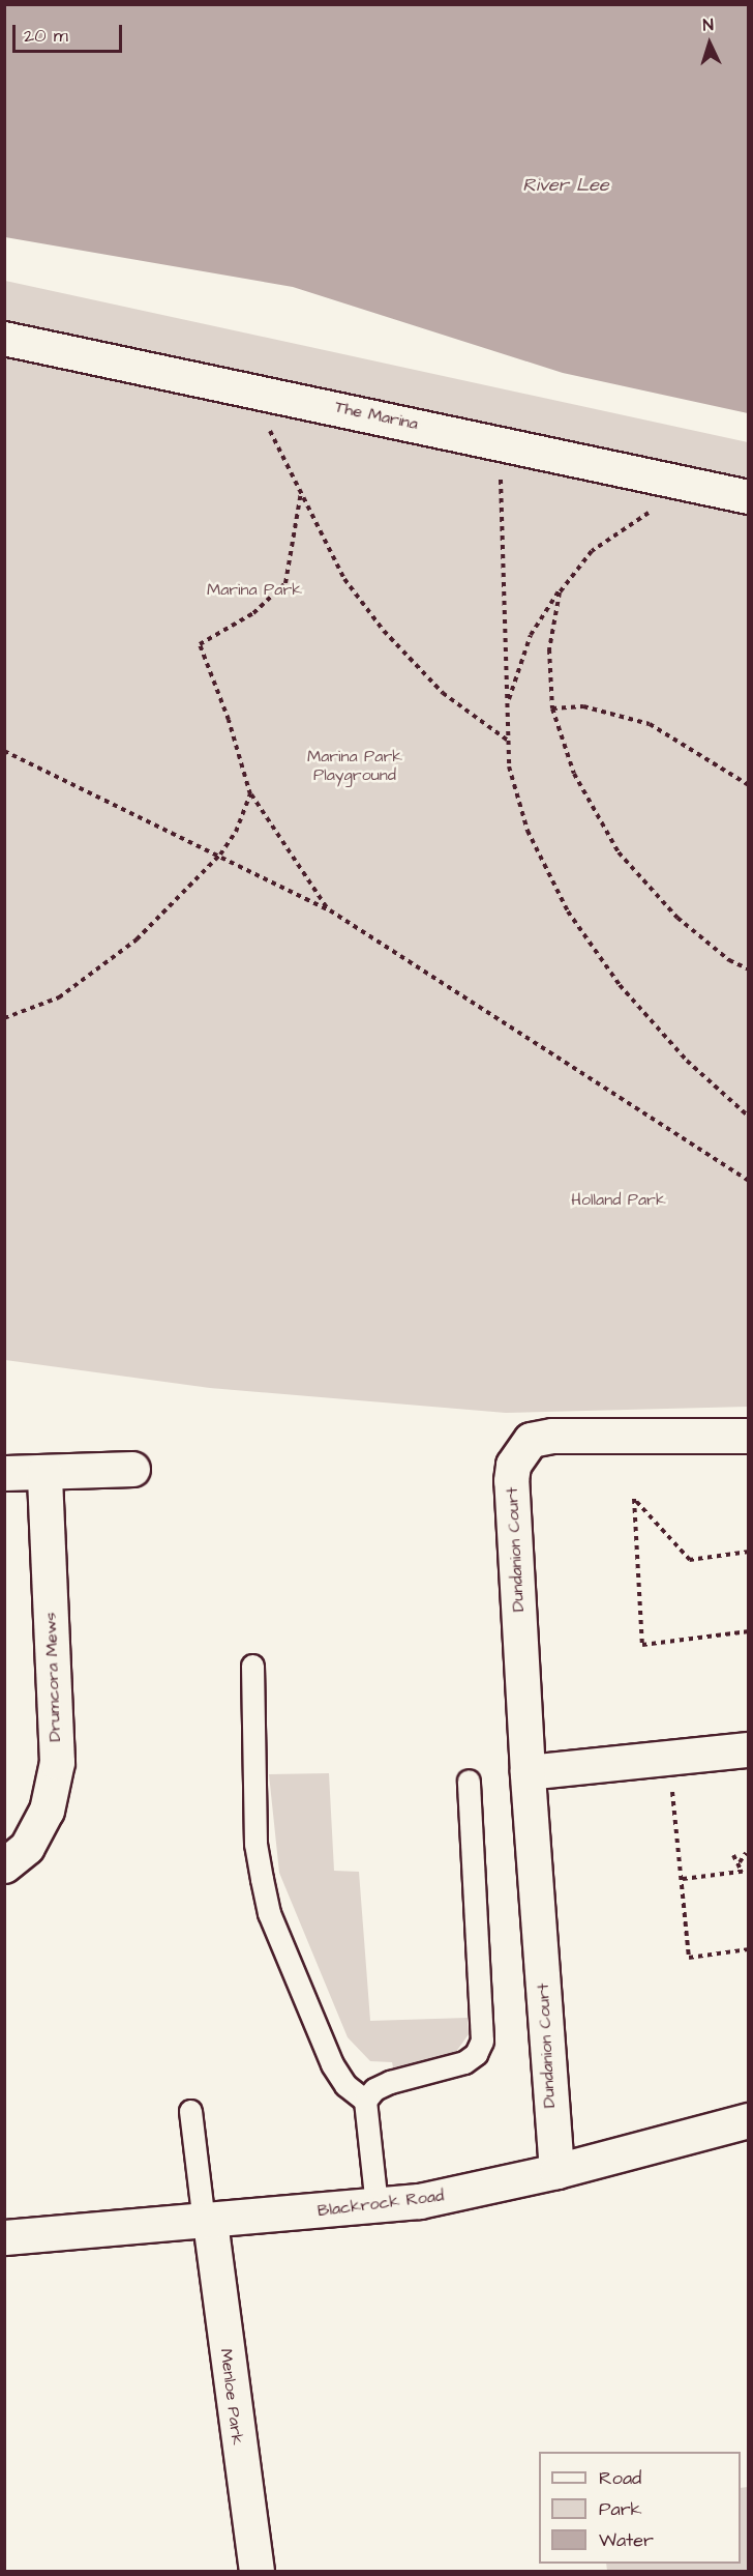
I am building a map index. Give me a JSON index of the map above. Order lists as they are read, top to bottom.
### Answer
{
  "streets": {
    "street": [
      "The Marina",
      "Dundanion Court",
      "Drumcora Mews",
      "Blackrock Road",
      "Menloe Park"
    ]
  },
  "crossings": [
    ["Dundanion Court", "Blackrock Road"],
    ["Blackrock Road", "Menloe Park"]
  ],
  "water": ["River Lee"],
  "parks": ["Marina Park", "Marina Park Playground", "Holland Park"],
  "legend": ["Road", "Park", "Water"],
  "scale_bar": "20 m",
  "north": "top"
}
